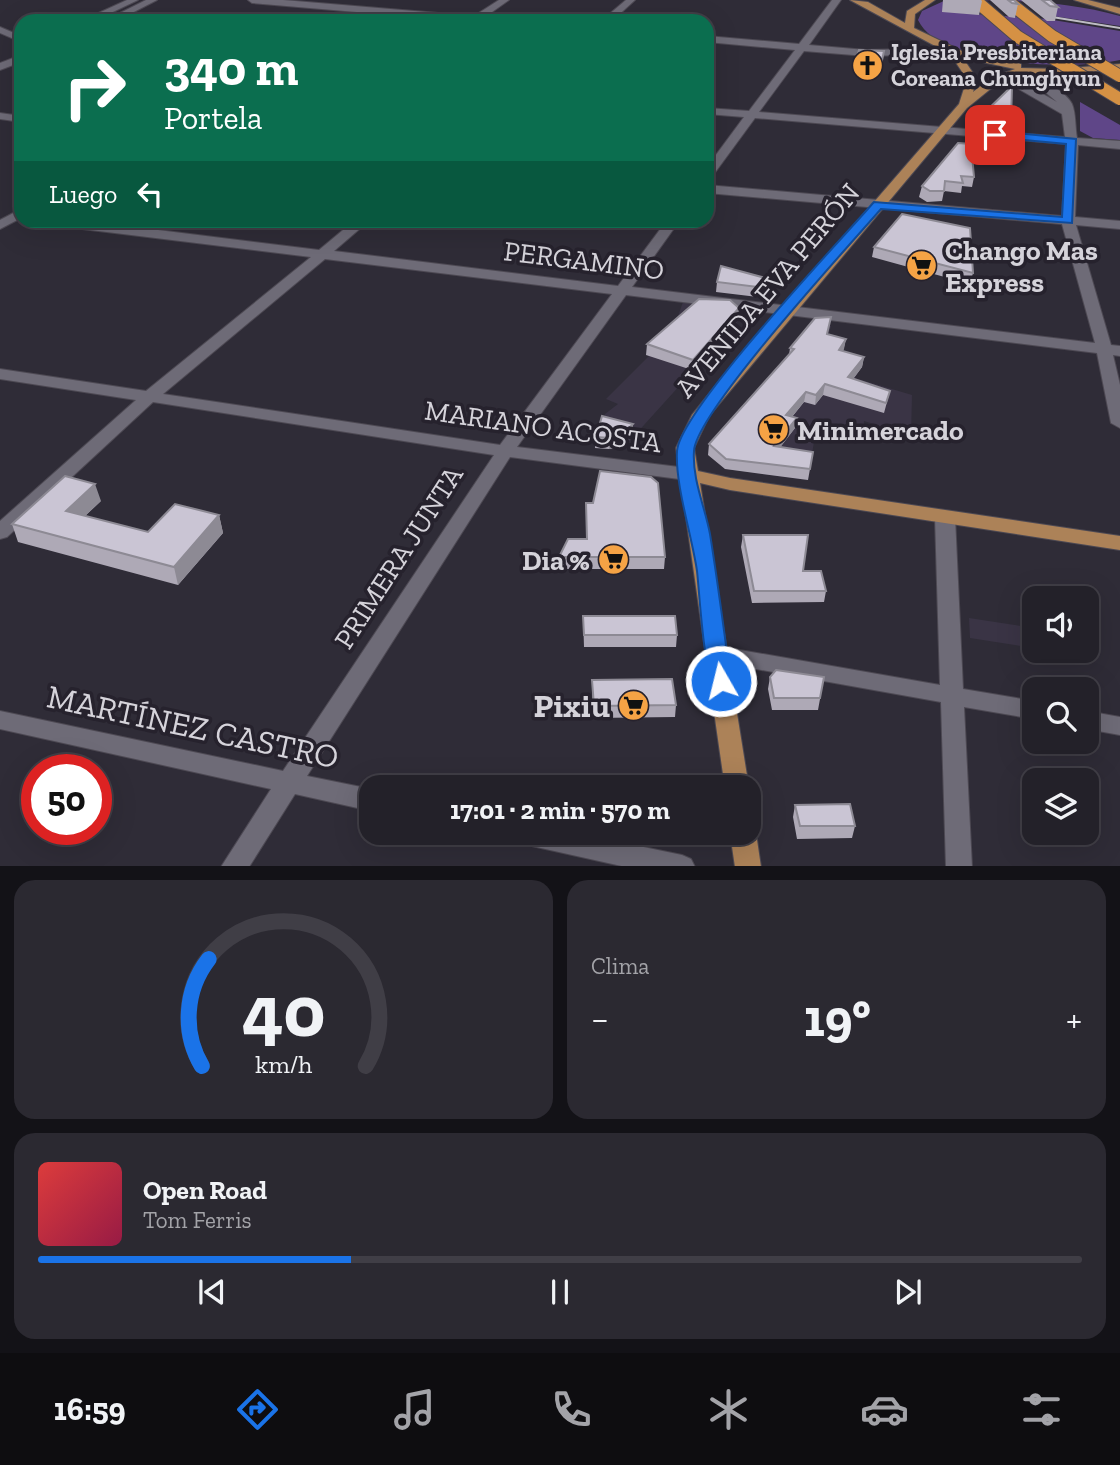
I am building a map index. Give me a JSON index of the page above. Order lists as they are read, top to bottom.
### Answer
{
  "streets": {
    "main road": ["AVENIDA EVA PERÓN", "MARIANO ACOSTA"],
    "street": ["PERGAMINO", "PRIMERA JUNTA", "MARTÍNEZ CASTRO"]
  },
  "crossings": [
    ["PERGAMINO", "AVENIDA EVA PERÓN"],
    ["PERGAMINO", "PRIMERA JUNTA"],
    ["AVENIDA EVA PERÓN", "MARIANO ACOSTA"],
    ["MARIANO ACOSTA", "PRIMERA JUNTA"],
    ["PRIMERA JUNTA", "MARTÍNEZ CASTRO"]
  ],
  "places": {
    "church": ["Iglesia Presbiteriana Coreana Chunghyun"],
    "supermarket": [
      "Chango Mas Express",
      "Minimercado",
      "Dia %",
      "Pixiu"
    ]
  },
  "page": {
    "turn": ["340 m", "Portela"],
    "then": "Luego",
    "limit": "50",
    "trip": "17:01 · 2 min · 570 m",
    "tile": "Clima",
    "heat": ["−", "19°", "+"],
    "song": ["Open Road", "Tom Ferris"],
    "tabs": "16:59",
    "gauge": ["40", "km/h"]
  }
}
